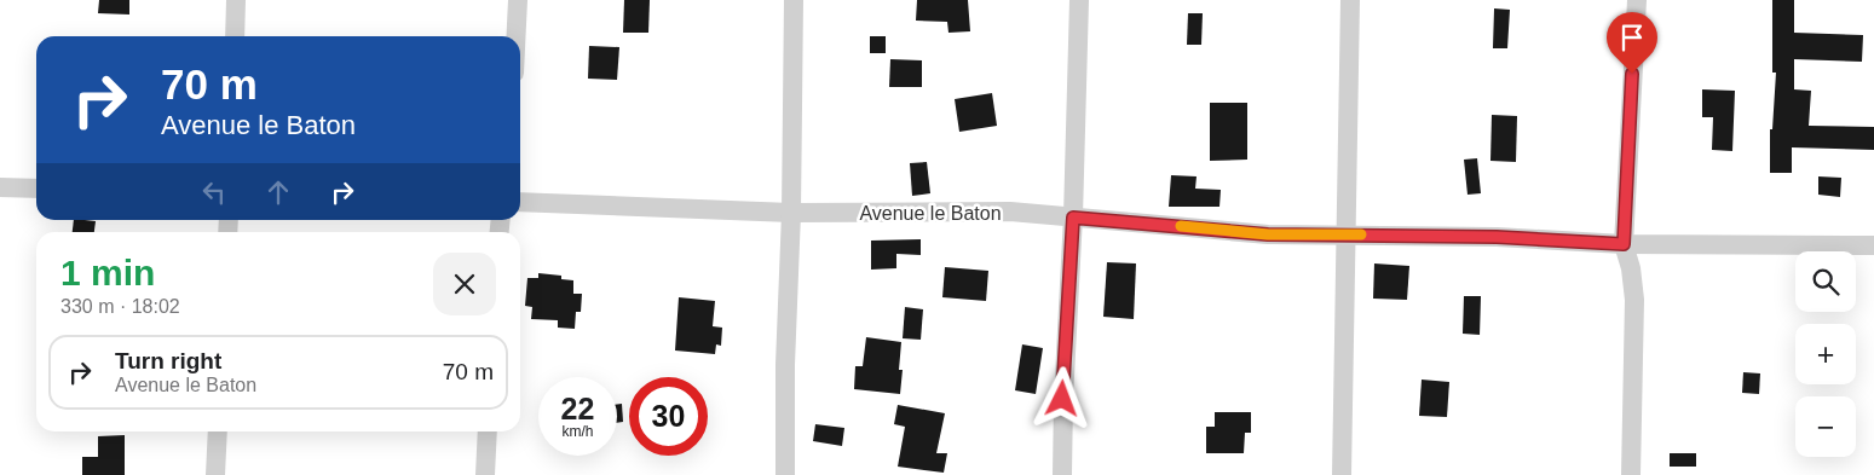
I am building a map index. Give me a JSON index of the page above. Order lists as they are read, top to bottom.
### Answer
{
  "streets": {
    "street": ["Avenue le Baton"]
  },
  "page": {
    "turn": ["70 m", "Avenue le Baton"],
    "heading": ["1 min", "330 m · 18:02"],
    "map_buttons": ["+", "−"],
    "list": [
      {
        "name": "Turn right",
        "note": "Avenue le Baton",
        "value": "70 m"
      }
    ],
    "speed": "22 km/h",
    "limit": "30"
  }
}
